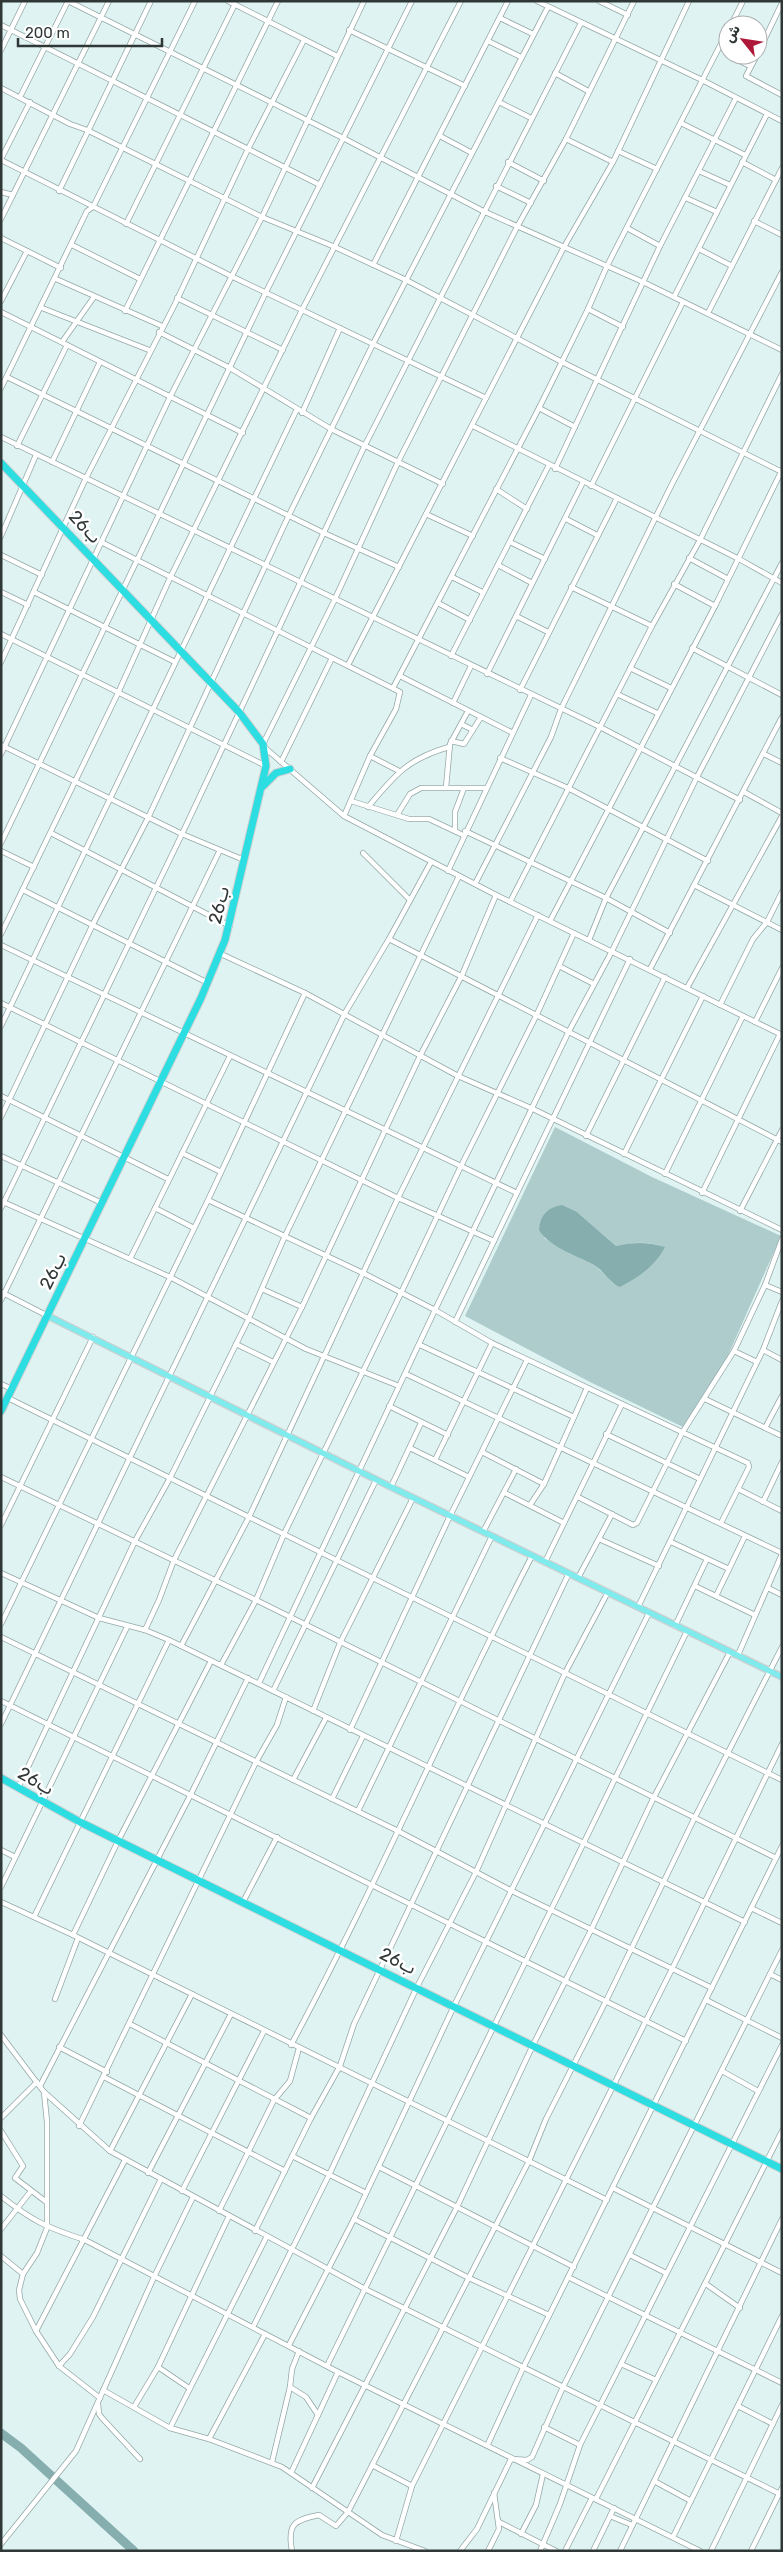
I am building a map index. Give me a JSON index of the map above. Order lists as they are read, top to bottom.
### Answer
{
  "streets": {
    "highway": ["26ب"]
  },
  "scale_bar": "200 m",
  "north": "top left"
}
